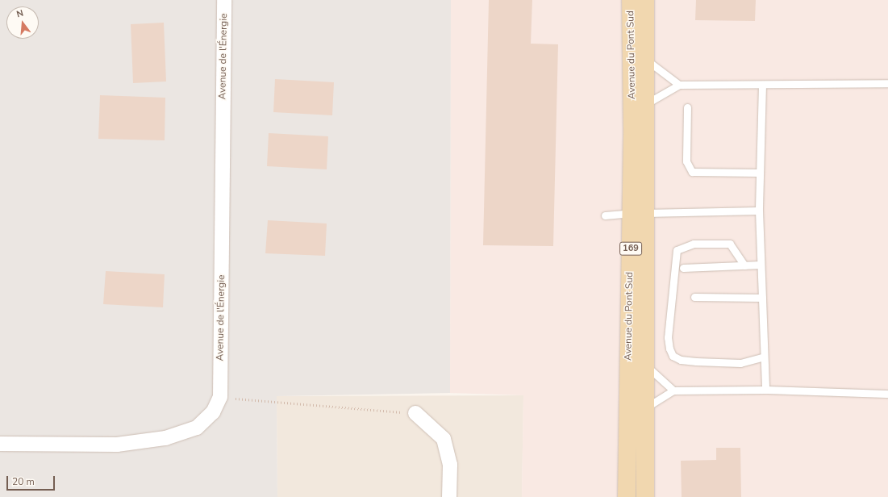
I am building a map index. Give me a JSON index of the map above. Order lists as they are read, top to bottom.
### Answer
{
  "streets": {
    "main road": ["Avenue du Pont Sud", "169"],
    "street": ["Avenue de l'Énergie"]
  },
  "scale_bar": "20 m",
  "north": "top"
}
